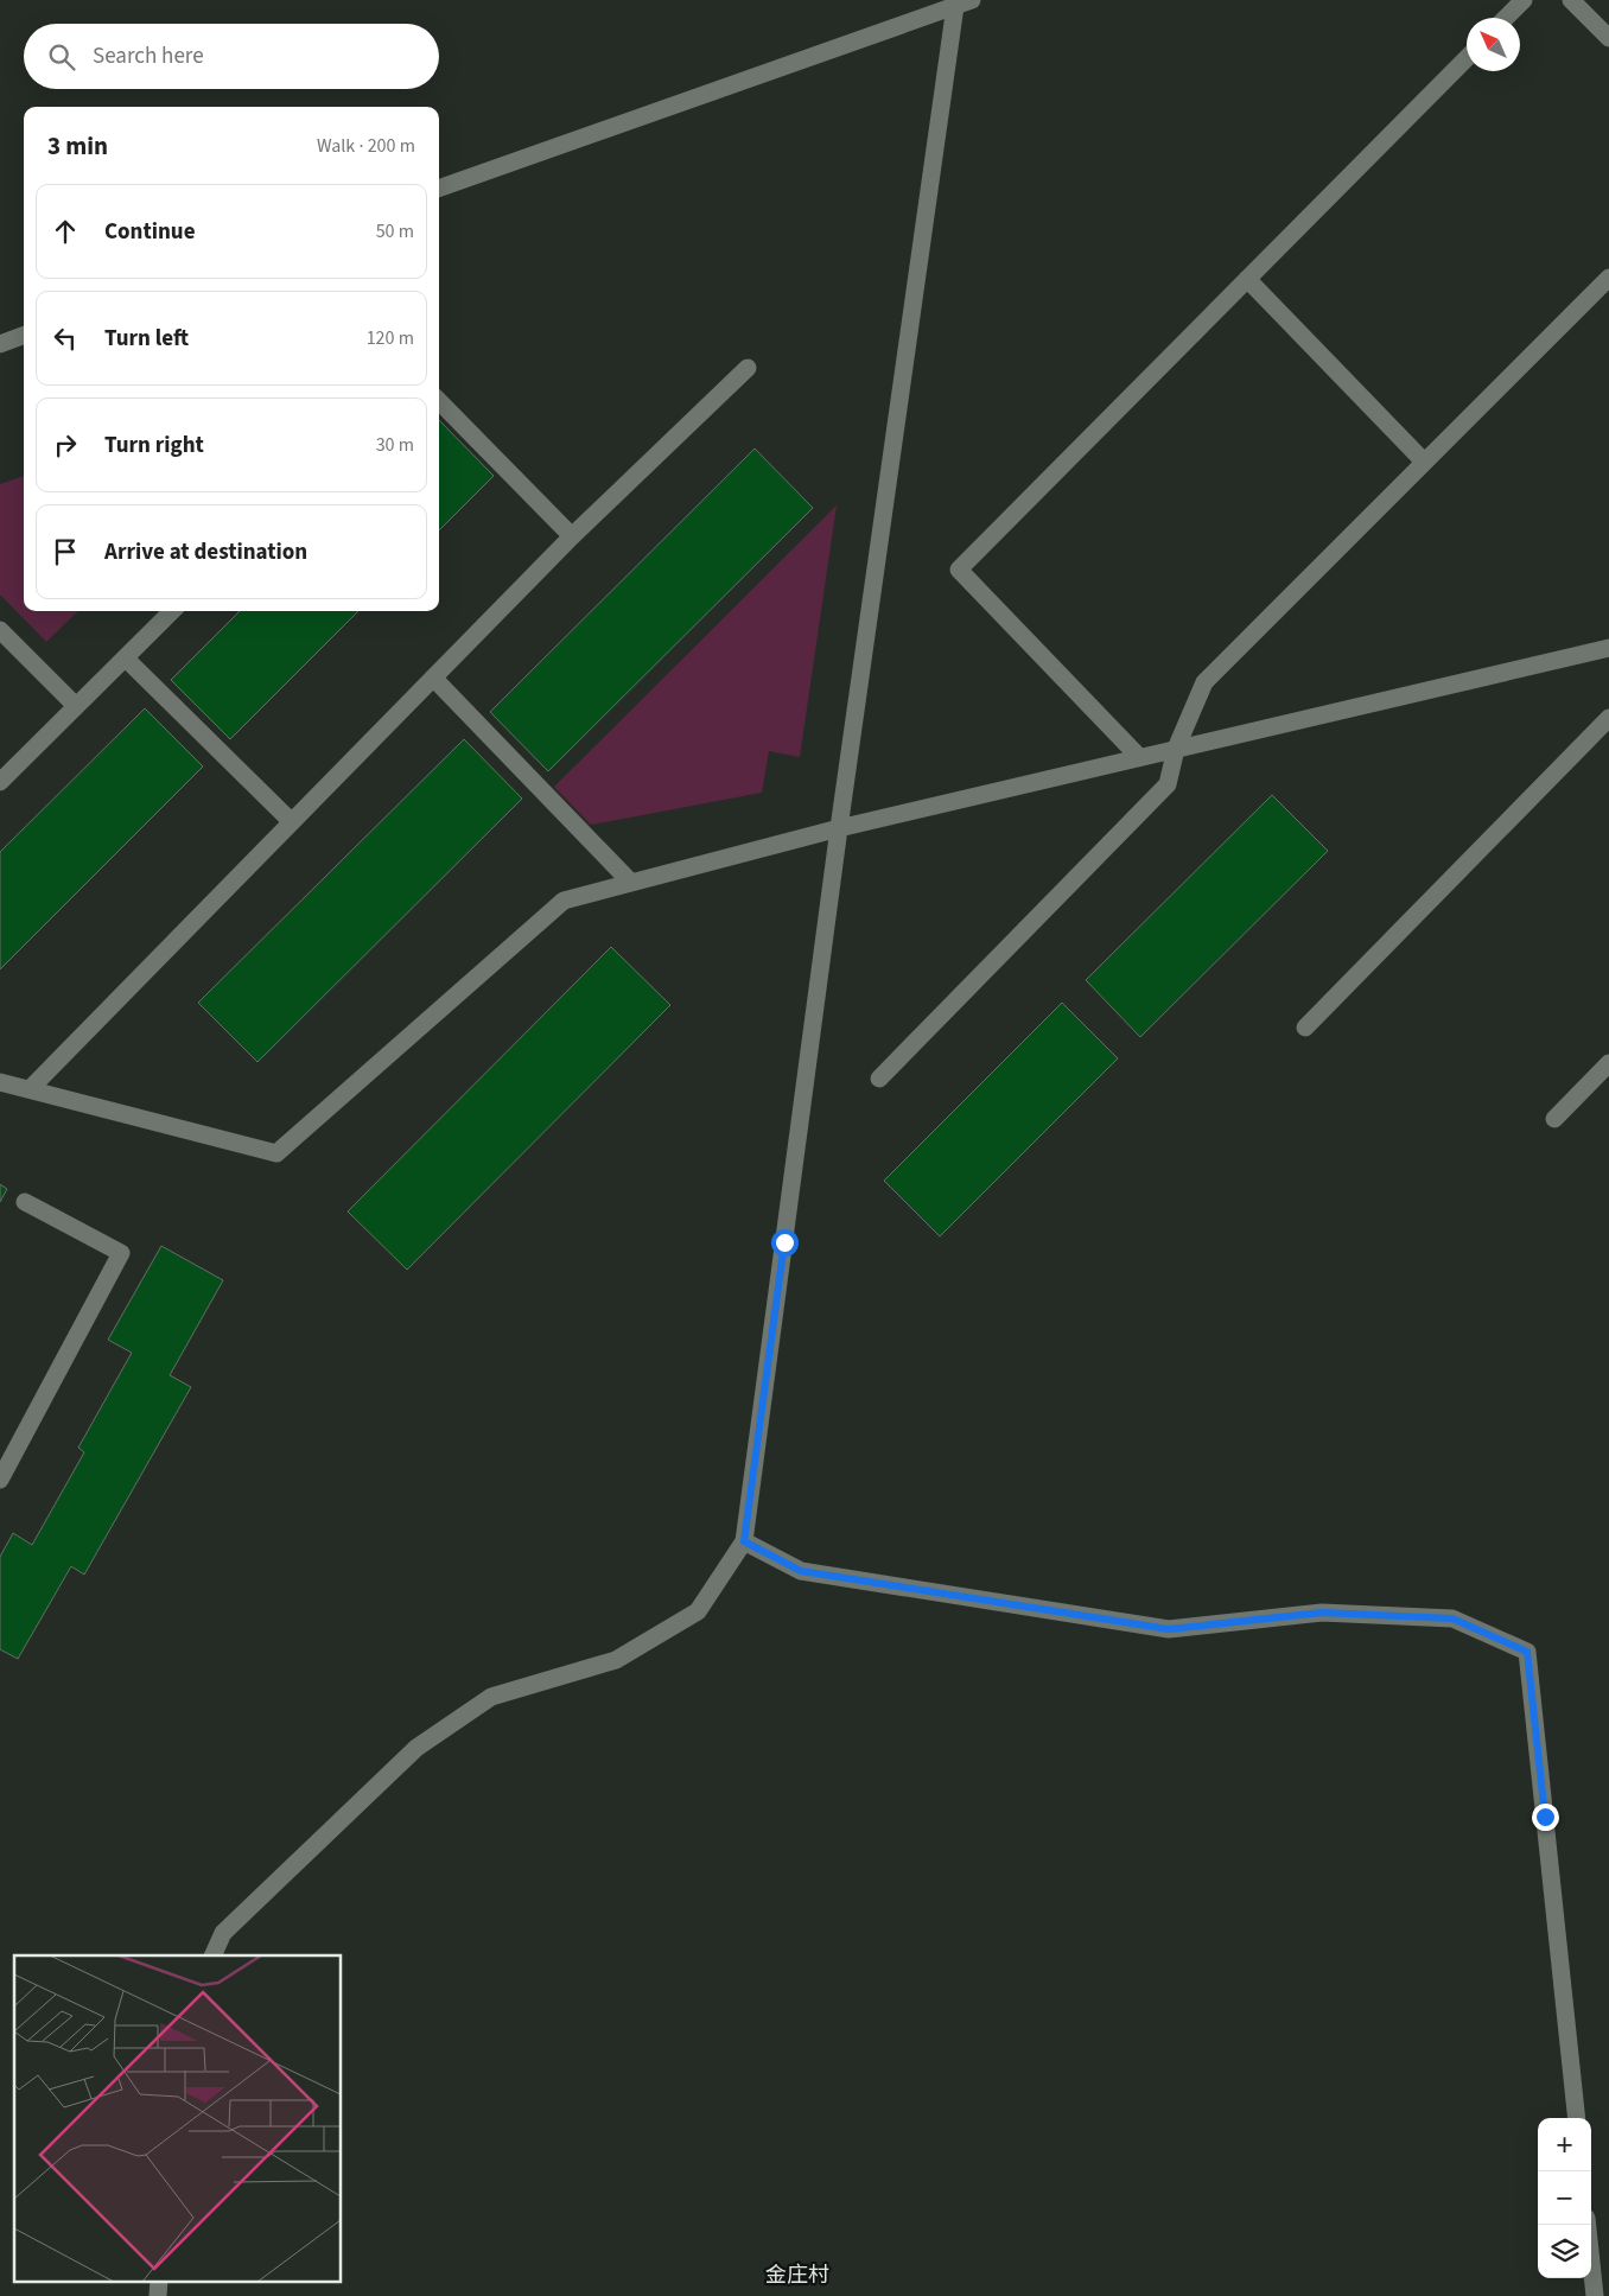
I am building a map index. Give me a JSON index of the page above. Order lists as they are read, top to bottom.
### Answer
{
  "districts": ["金庄村"],
  "north": "top left",
  "page": {
    "search": "Search here",
    "heading": ["3 min", "Walk · 200 m"],
    "list": [
      ["Continue", "50 m"],
      ["Turn left", "120 m"],
      ["Turn right", "30 m"],
      "Arrive at destination"
    ],
    "map_buttons": ["+", "−"]
  }
}
